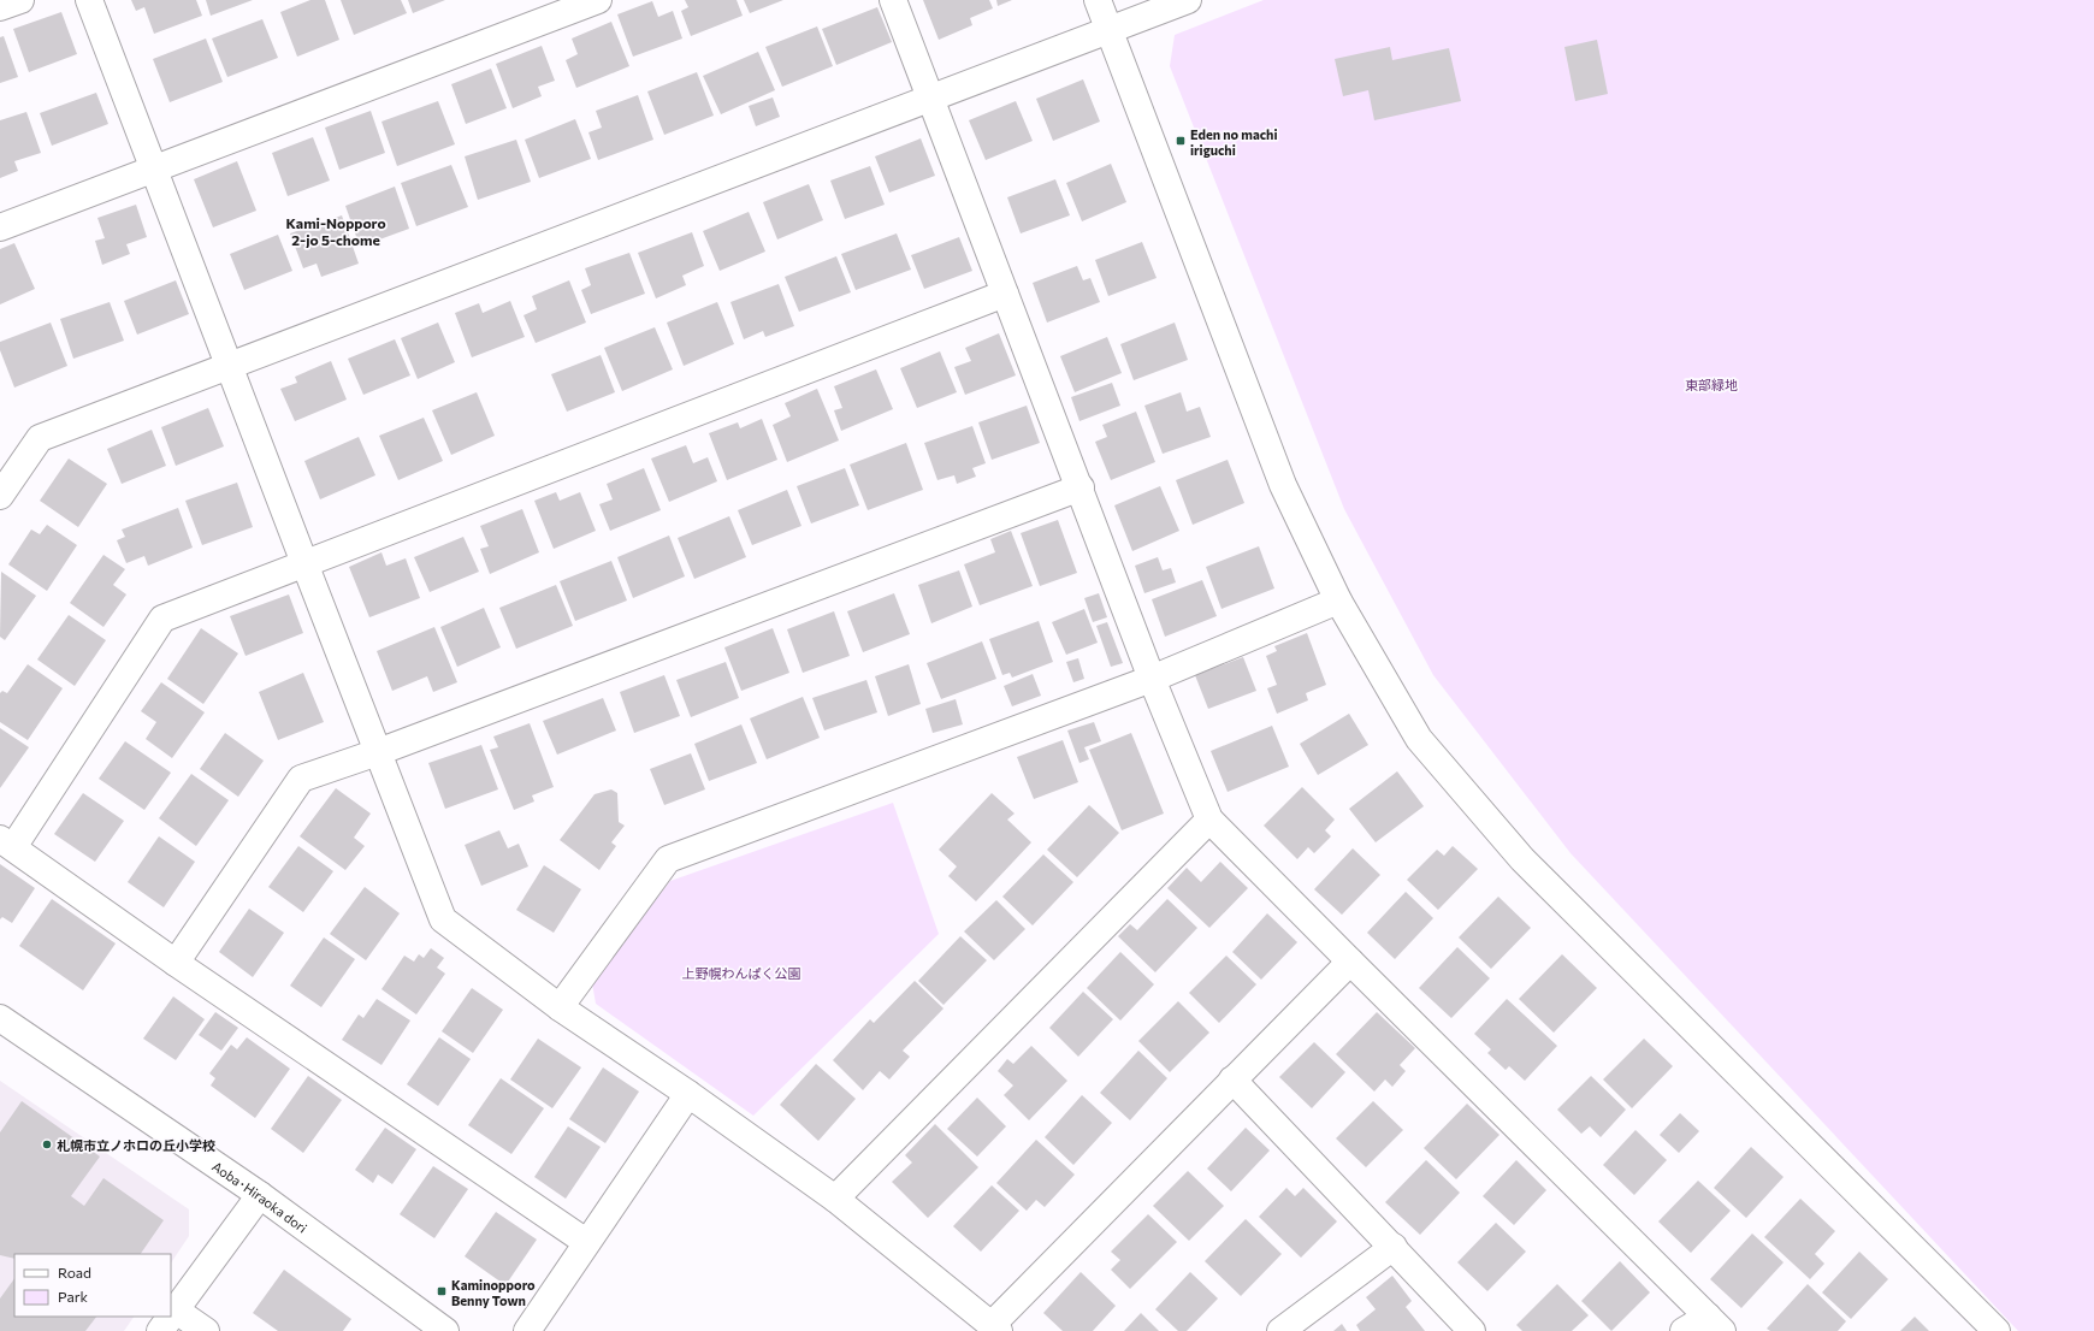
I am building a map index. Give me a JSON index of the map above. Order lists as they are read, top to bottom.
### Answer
{
  "streets": {
    "street": ["Aoba･Hiraoka dori"]
  },
  "districts": ["Kami-Nopporo 2-jo 5-chome"],
  "parks": ["東部緑地", "上野幌わんぱく公園"],
  "places": {
    "transit": ["Eden no machi iriguchi", "Kaminopporo Benny Town"],
    "other": ["札幌市立ノホロの丘小学校"]
  },
  "legend": ["Road", "Park"]
}
